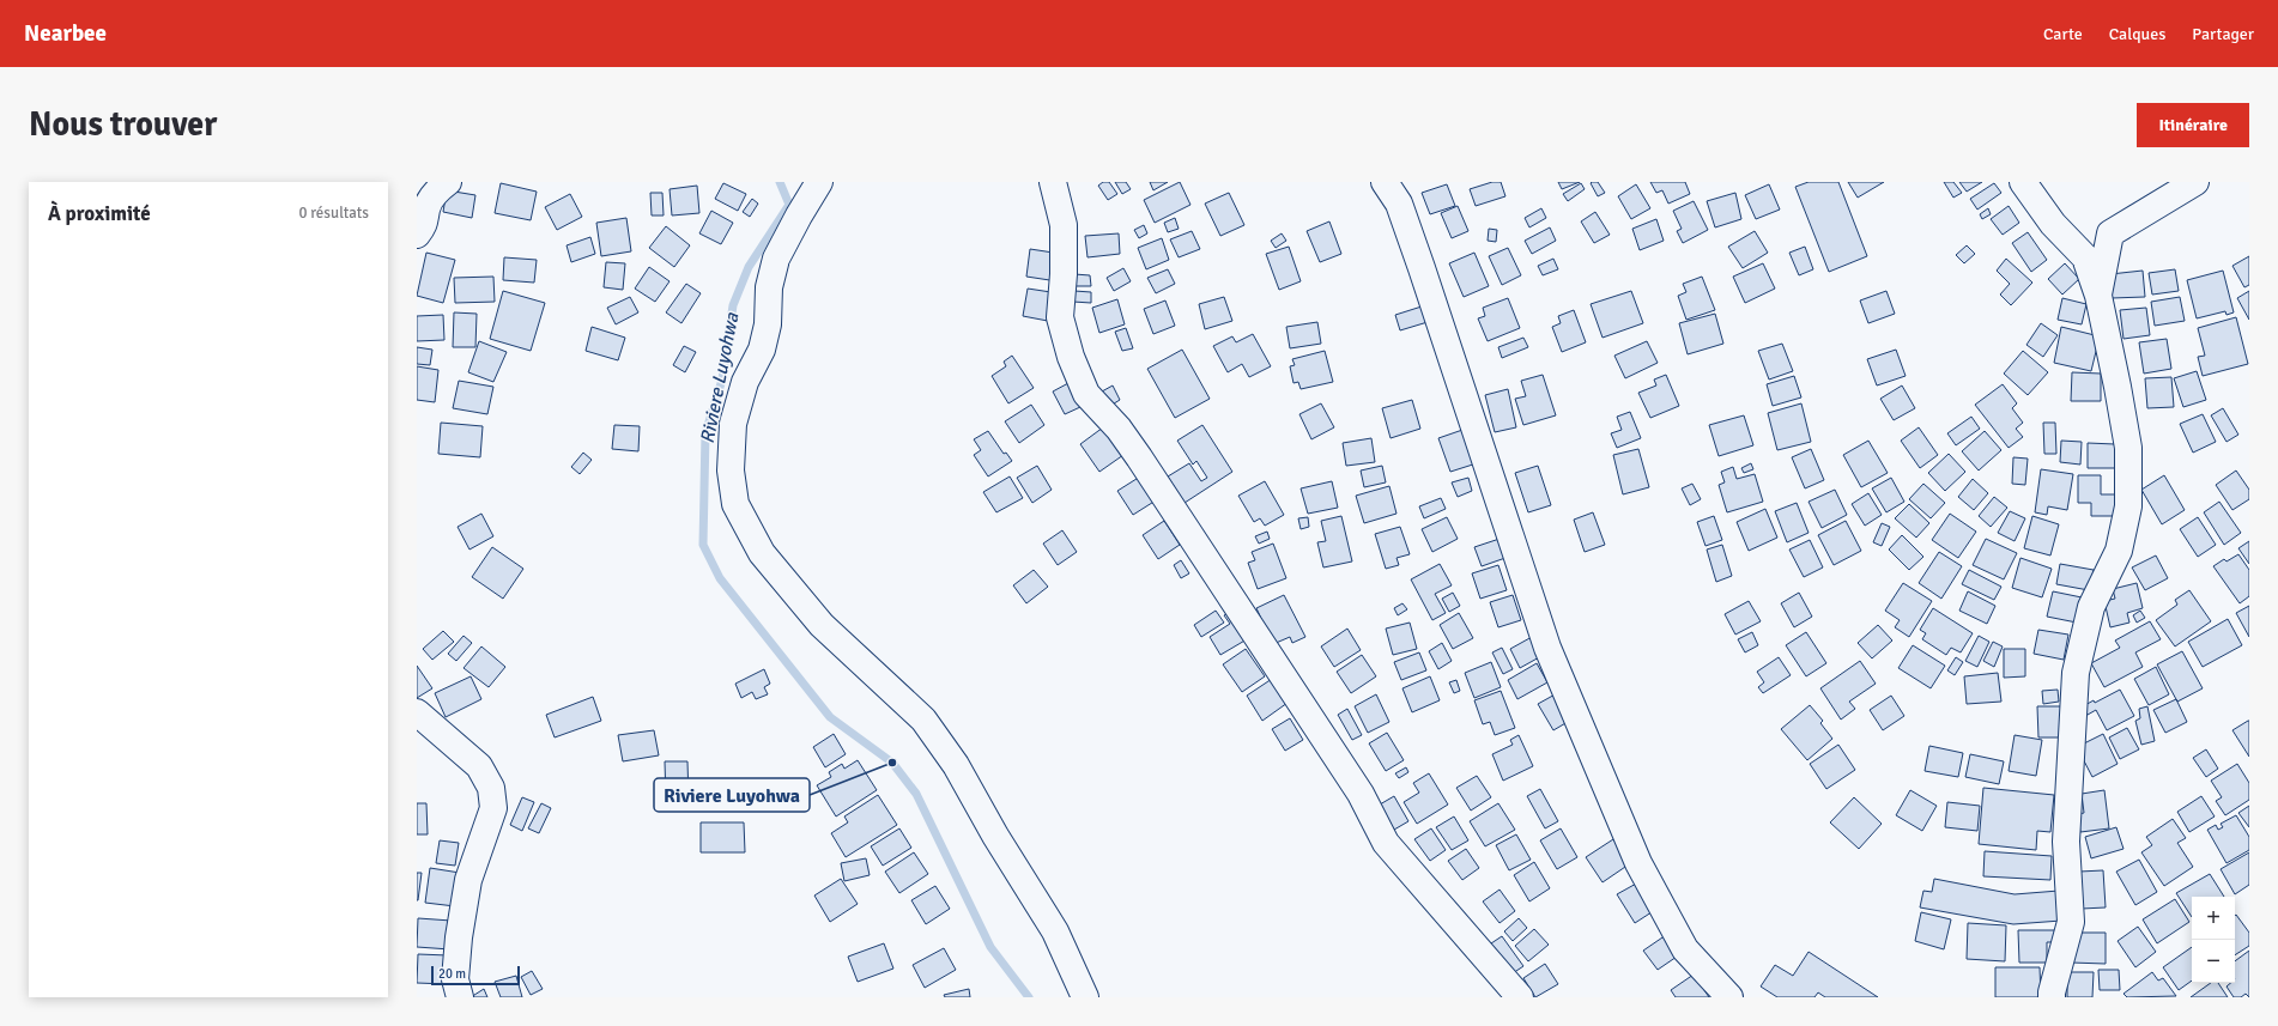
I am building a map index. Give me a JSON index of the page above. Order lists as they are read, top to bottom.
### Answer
{
  "water": ["Riviere Luyohwa"],
  "places": ["Riviere Luyohwa"],
  "scale_bar": "20 m",
  "page": {
    "header": "Nearbee",
    "nav": ["Carte", "Calques", "Partager"],
    "buttons": "Itinéraire",
    "title": "Nous trouver",
    "heading": ["À proximité", "0 résultats"],
    "map_buttons": ["+", "−"],
    "scale": "20 m"
  }
}
